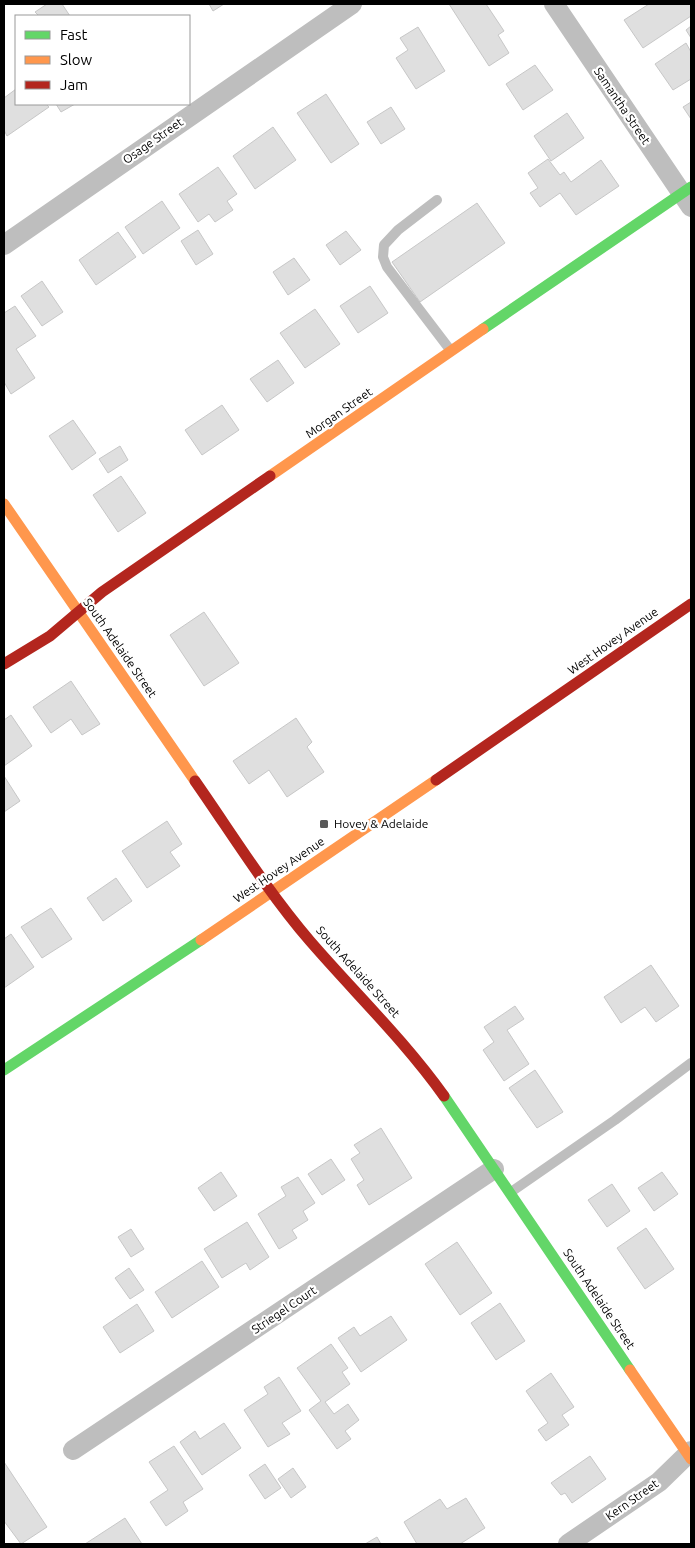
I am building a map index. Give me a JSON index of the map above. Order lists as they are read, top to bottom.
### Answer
{
  "streets": {
    "street": [
      "Samantha Street",
      "Osage Street",
      "Morgan Street",
      "West Hovey Avenue",
      "South Adelaide Street",
      "Striegel Court",
      "Kern Street"
    ]
  },
  "crossings": [
    ["Samantha Street", "Morgan Street"],
    ["Morgan Street", "South Adelaide Street"],
    ["West Hovey Avenue", "South Adelaide Street"],
    ["South Adelaide Street", "Striegel Court"],
    ["South Adelaide Street", "Kern Street"]
  ],
  "places": {
    "transit": ["Hovey & Adelaide"]
  },
  "legend": ["Fast", "Slow", "Jam"]
}
